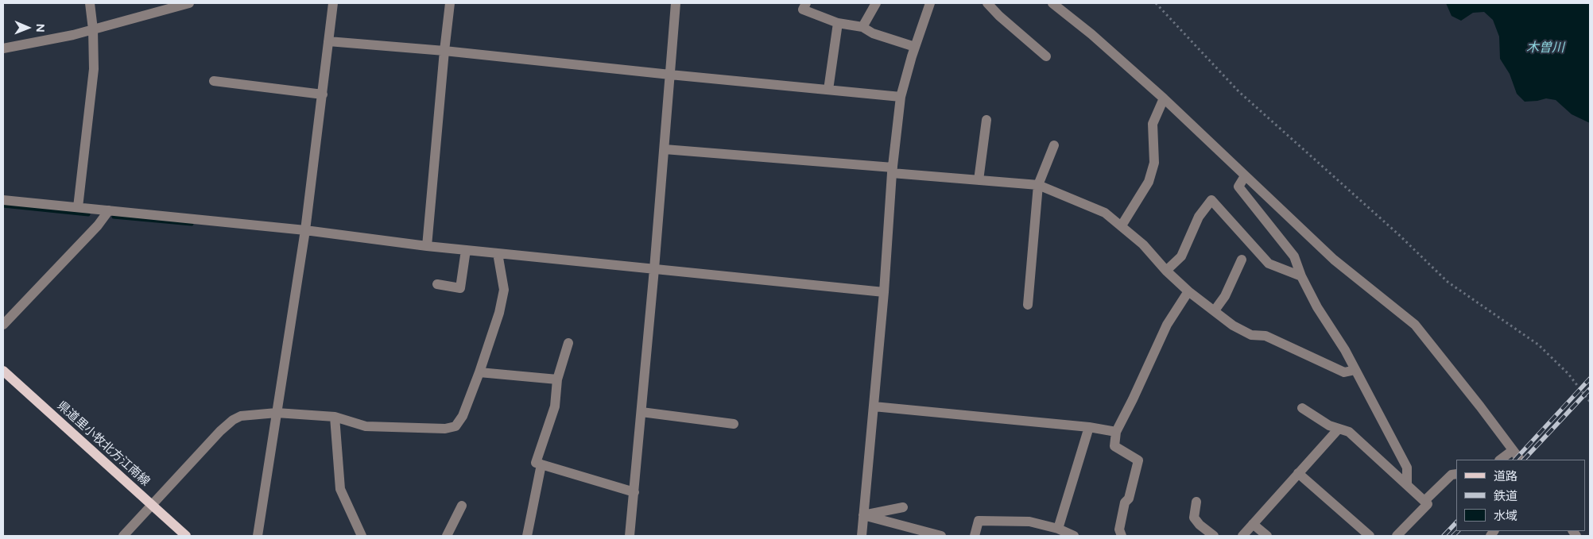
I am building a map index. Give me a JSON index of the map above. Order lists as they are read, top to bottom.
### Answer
{
  "streets": {
    "main road": ["県道里小牧北方江南線"]
  },
  "water": ["木曽川"],
  "legend": ["道路", "鉄道", "水域"],
  "north": "right"
}
